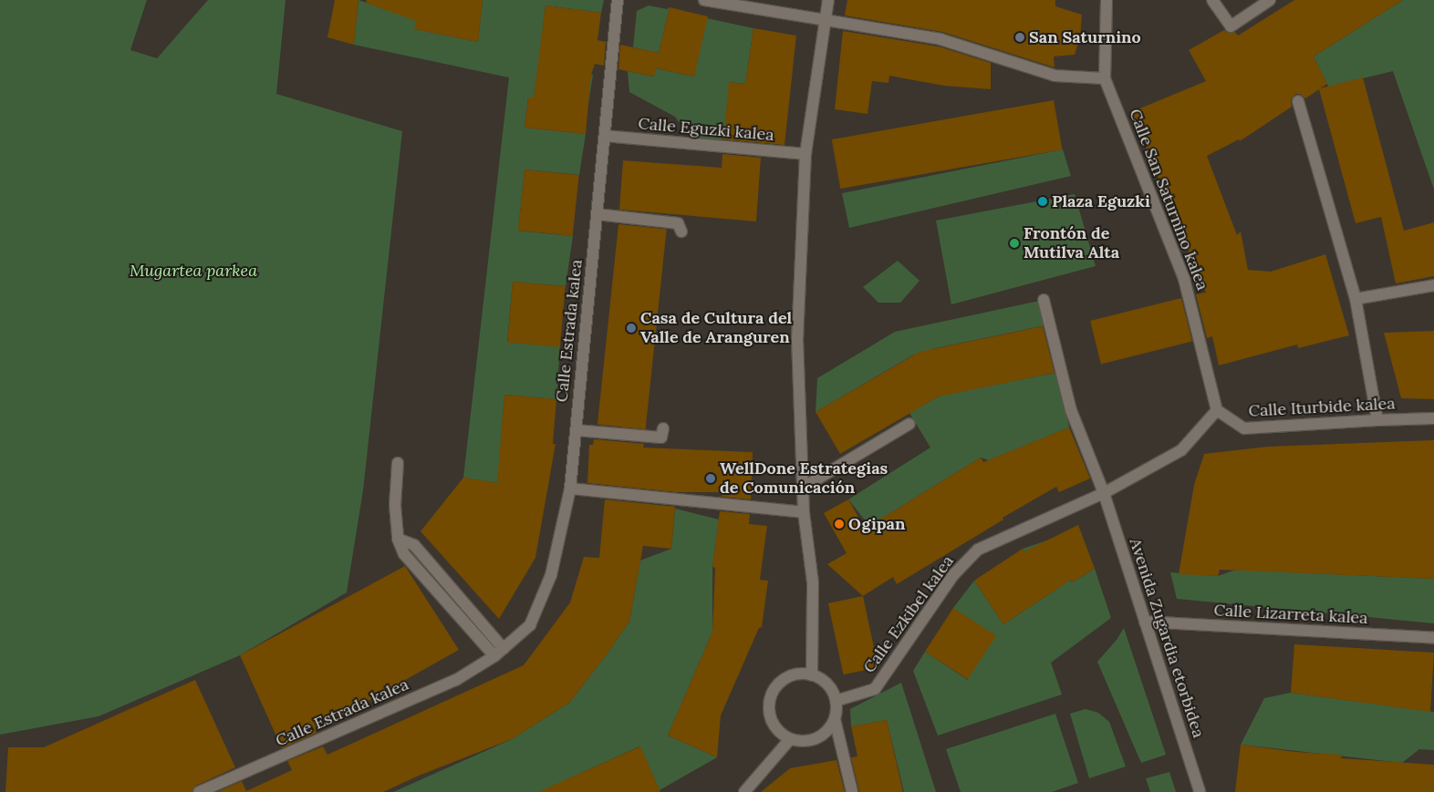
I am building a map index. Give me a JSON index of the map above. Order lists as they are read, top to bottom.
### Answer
{
  "streets": {
    "street": [
      "Calle Eguzki kalea",
      "Calle San Saturnino kalea",
      "Calle Estrada kalea",
      "Calle Iturbide kalea",
      "Calle Ezkibel kalea",
      "Calle Lizarreta kalea",
      "Avenida Zugardia etorbidea"
    ]
  },
  "crossings": [
    ["Calle Eguzki kalea", "Calle Estrada kalea"],
    ["Calle San Saturnino kalea", "Calle Iturbide kalea"],
    ["Calle San Saturnino kalea", "Calle Ezkibel kalea"],
    ["Calle Iturbide kalea", "Calle Ezkibel kalea"],
    ["Calle Ezkibel kalea", "Avenida Zugardia etorbidea"],
    ["Calle Lizarreta kalea", "Avenida Zugardia etorbidea"]
  ],
  "parks": ["Mugartea parkea"],
  "places": [
    "San Saturnino",
    "Plaza Eguzki",
    "Frontón de Mutilva Alta",
    "Casa de Cultura del Valle de Aranguren",
    "WellDone Estrategias de Comunicación",
    "Ogipan"
  ]
}
